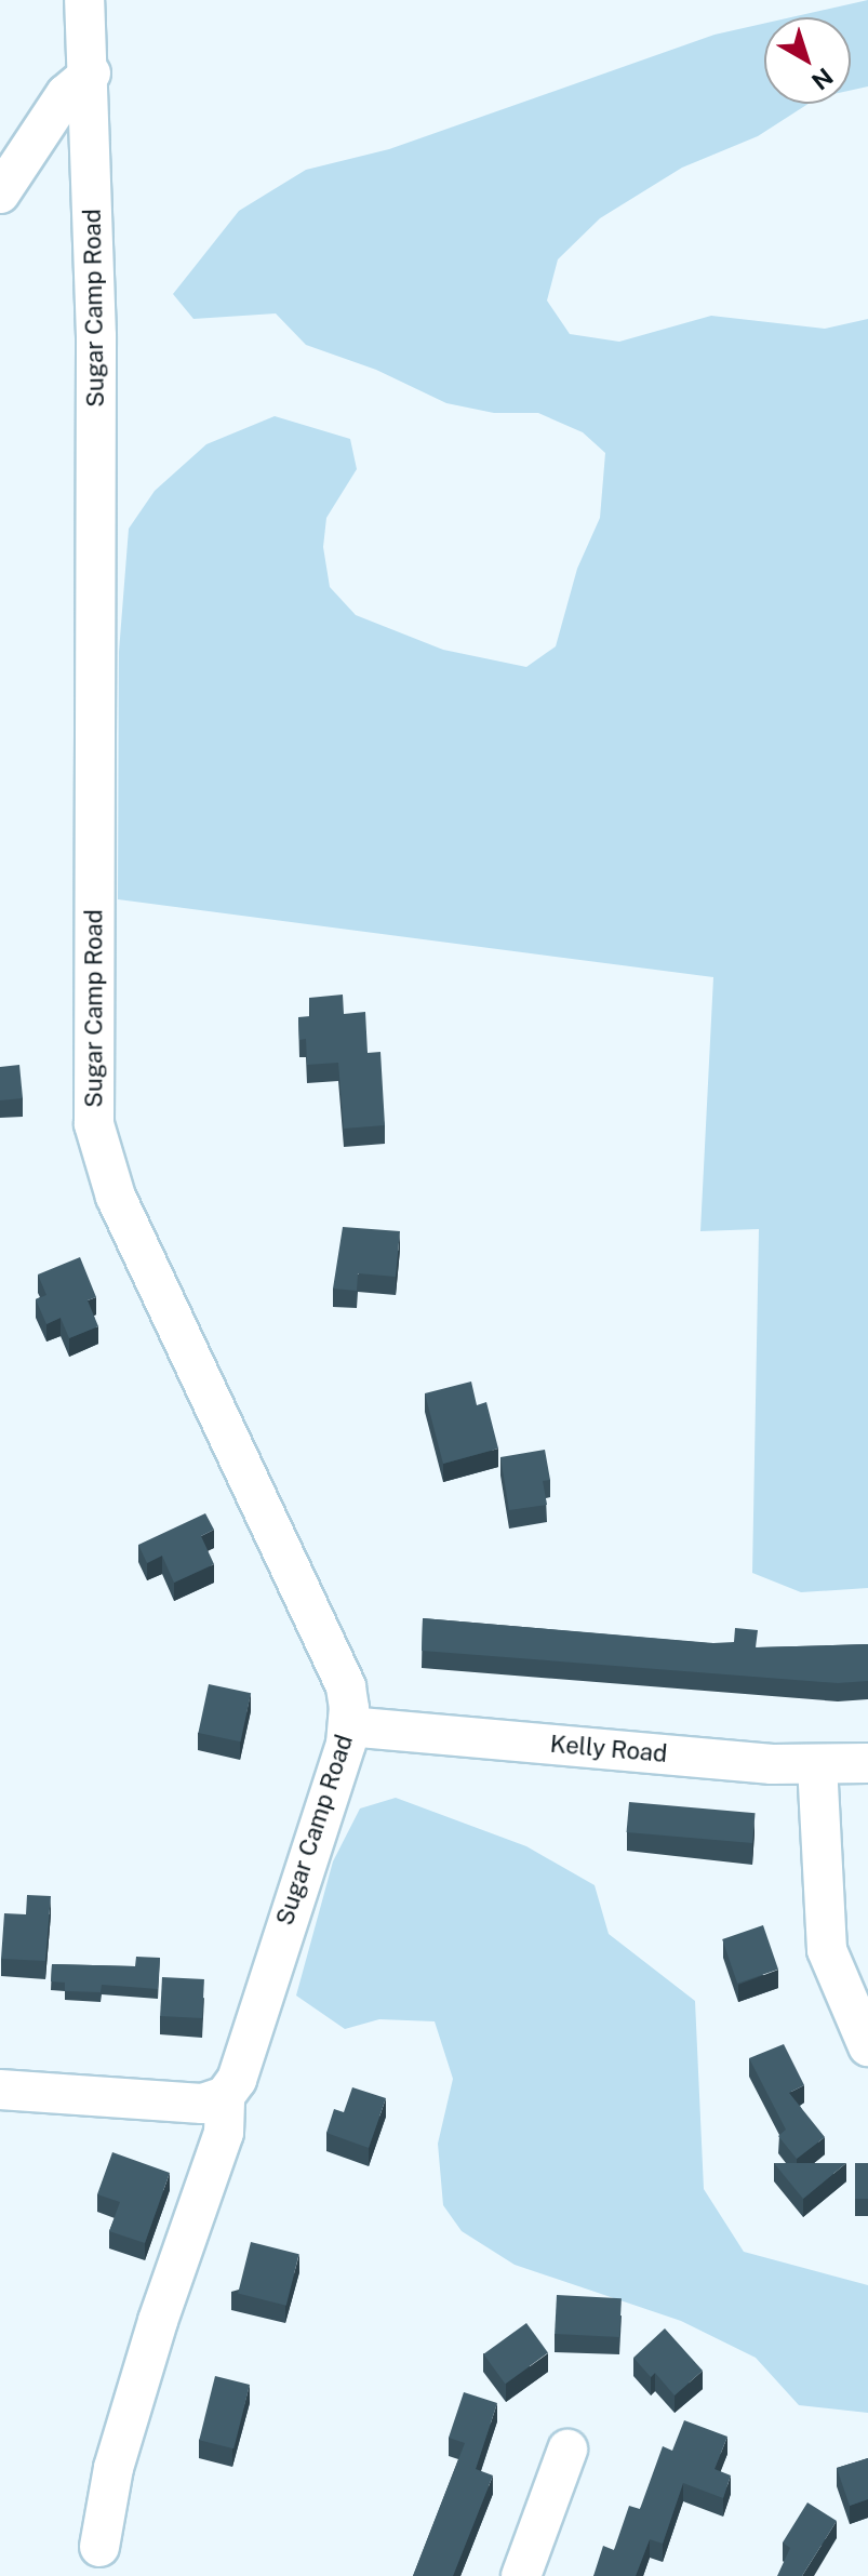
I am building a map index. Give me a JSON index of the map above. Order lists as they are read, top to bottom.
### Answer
{
  "streets": {
    "street": ["Sugar Camp Road", "Kelly Road"]
  },
  "crossings": [
    ["Sugar Camp Road", "Kelly Road"]
  ],
  "north": "bottom right"
}
